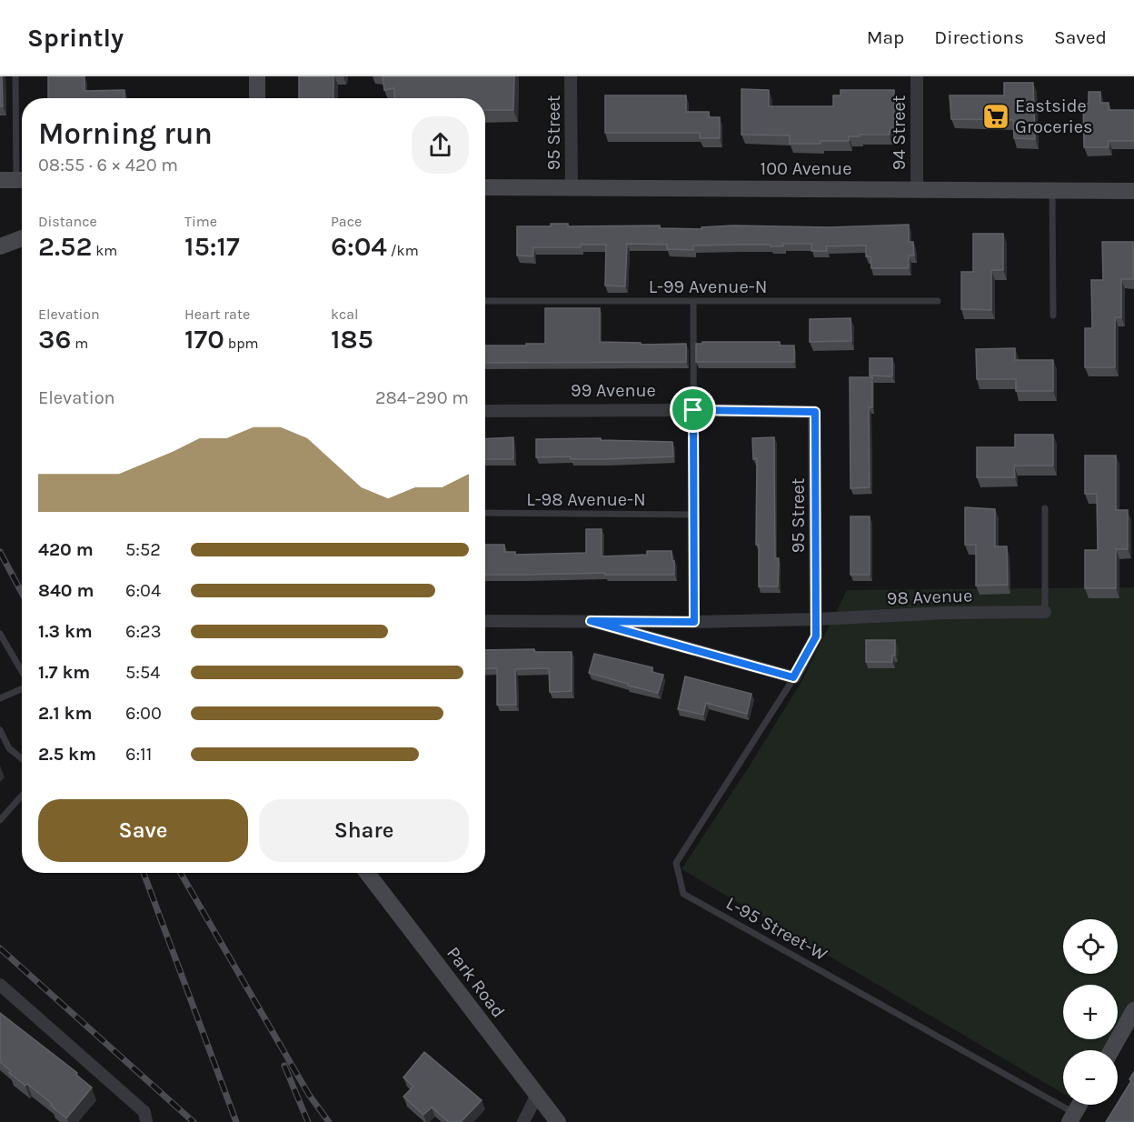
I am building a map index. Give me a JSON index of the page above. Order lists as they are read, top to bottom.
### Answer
{
  "streets": {
    "main road": ["100 Avenue", "Park Road"],
    "street": [
      "95 Street",
      "94 Street",
      "99 Avenue",
      "98 Avenue"
    ],
    "lane": ["L-99 Avenue-N", "L-98 Avenue-N", "L-95 Street-W"]
  },
  "crossings": [
    ["95 Street", "100 Avenue"],
    ["95 Street", "99 Avenue"],
    ["95 Street", "98 Avenue"],
    ["94 Street", "100 Avenue"],
    ["98 Avenue", "L-95 Street-W"]
  ],
  "places": {
    "supermarket": ["Eastside Groceries"]
  },
  "page": {
    "header": "Sprintly",
    "nav": ["Map", "Directions", "Saved"],
    "heading": ["Morning run", "08:55 · 6 × 420 m"],
    "stats": [
      ["Distance", "2.52 km"],
      ["Time", "15:17"],
      ["Pace", "6:04 /km"],
      ["Elevation", "36 m"],
      ["Heart rate", "170 bpm"],
      ["kcal", "185"]
    ],
    "chart": ["Elevation", "284–290 m"],
    "list": [
      {
        "name": "420 m",
        "note": "5:52"
      },
      {
        "name": "840 m",
        "note": "6:04"
      },
      {
        "name": "1.3 km",
        "note": "6:23"
      },
      {
        "name": "1.7 km",
        "note": "5:54"
      },
      {
        "name": "2.1 km",
        "note": "6:00"
      },
      {
        "name": "2.5 km",
        "note": "6:11"
      }
    ],
    "buttons": ["Save", "Share"],
    "map_buttons": ["+", "−"]
  }
}
